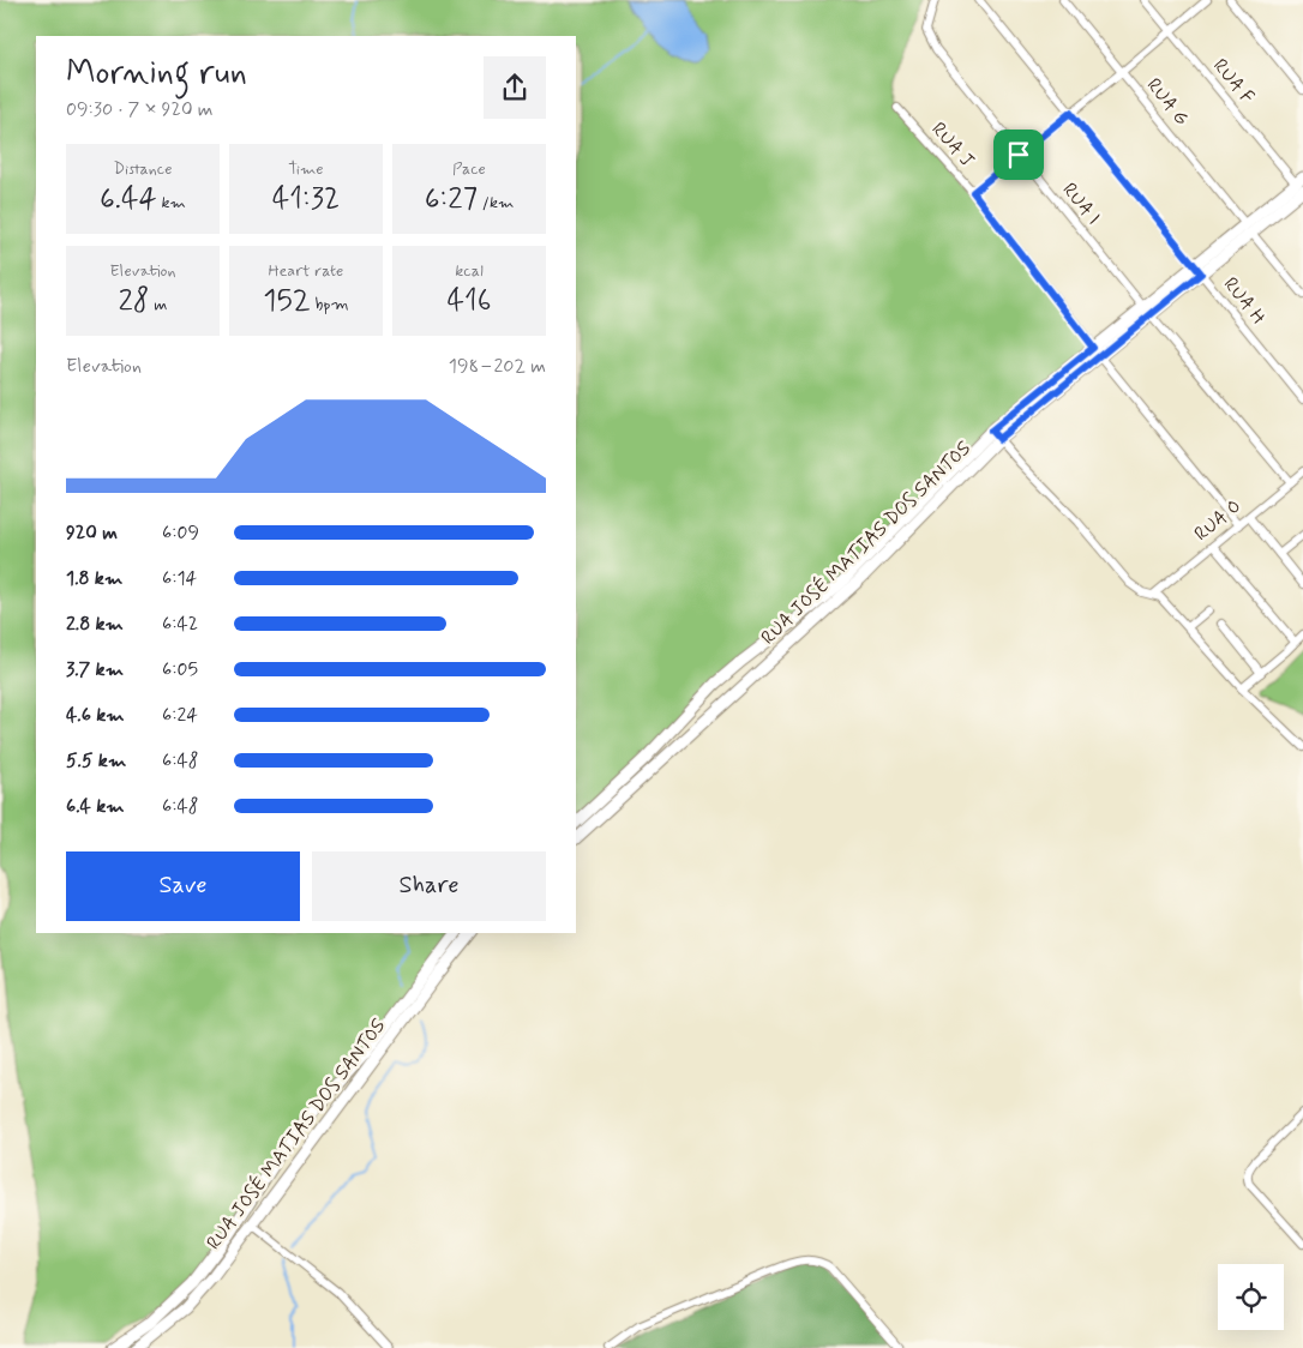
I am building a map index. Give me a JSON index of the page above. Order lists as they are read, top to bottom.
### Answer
{
  "streets": {
    "main road": ["RUA JOSÉ MATIAS DOS SANTOS"],
    "street": [
      "RUA F",
      "RUA G",
      "RUA J",
      "RUA I",
      "RUA H",
      "RUA O"
    ]
  },
  "crossings": [
    ["RUA F", "RUA JOSÉ MATIAS DOS SANTOS"],
    ["RUA G", "RUA JOSÉ MATIAS DOS SANTOS"],
    ["RUA J", "RUA O"],
    ["RUA J", "RUA JOSÉ MATIAS DOS SANTOS"],
    ["RUA I", "RUA O"],
    ["RUA I", "RUA JOSÉ MATIAS DOS SANTOS"],
    ["RUA H", "RUA JOSÉ MATIAS DOS SANTOS"]
  ],
  "page": {
    "heading": ["Morning run", "09:30 · 7 × 920 m"],
    "stats": [
      ["Distance", "6.44 km"],
      ["Time", "41:32"],
      ["Pace", "6:27 /km"],
      ["Elevation", "28 m"],
      ["Heart rate", "152 bpm"],
      ["kcal", "416"]
    ],
    "chart": ["Elevation", "198–202 m"],
    "list": [
      {
        "name": "920 m",
        "note": "6:09"
      },
      {
        "name": "1.8 km",
        "note": "6:14"
      },
      {
        "name": "2.8 km",
        "note": "6:42"
      },
      {
        "name": "3.7 km",
        "note": "6:05"
      },
      {
        "name": "4.6 km",
        "note": "6:24"
      },
      {
        "name": "5.5 km",
        "note": "6:48"
      },
      {
        "name": "6.4 km",
        "note": "6:48"
      }
    ],
    "buttons": ["Save", "Share"]
  }
}
